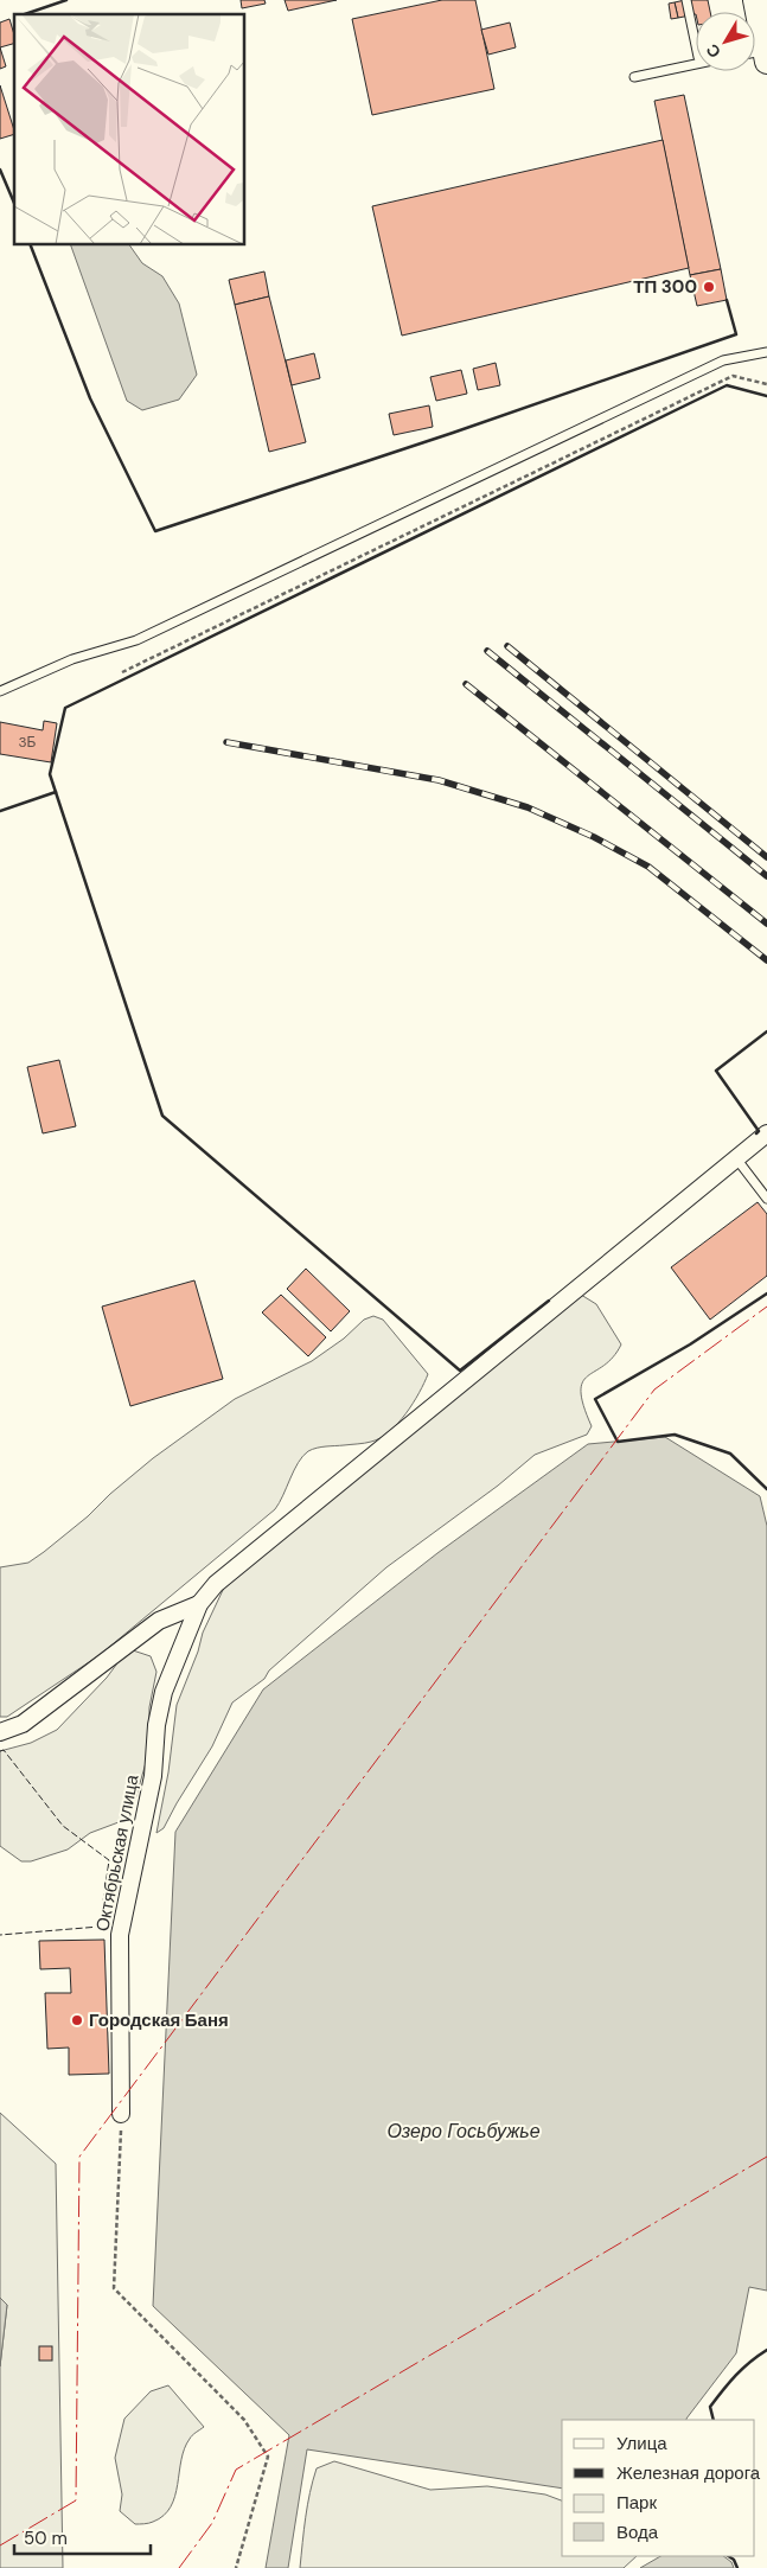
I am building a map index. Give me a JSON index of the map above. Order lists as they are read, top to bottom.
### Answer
{
  "streets": {
    "street": ["Октябрьская улица"]
  },
  "water": ["Озеро Госьбужье"],
  "places": ["ТП 300", "Городская Баня"],
  "house_numbers": ["3Б"],
  "legend": [
    "Улица",
    "Железная дорога",
    "Парк",
    "Вода"
  ],
  "scale_bar": "50 m",
  "north": "bottom left"
}
